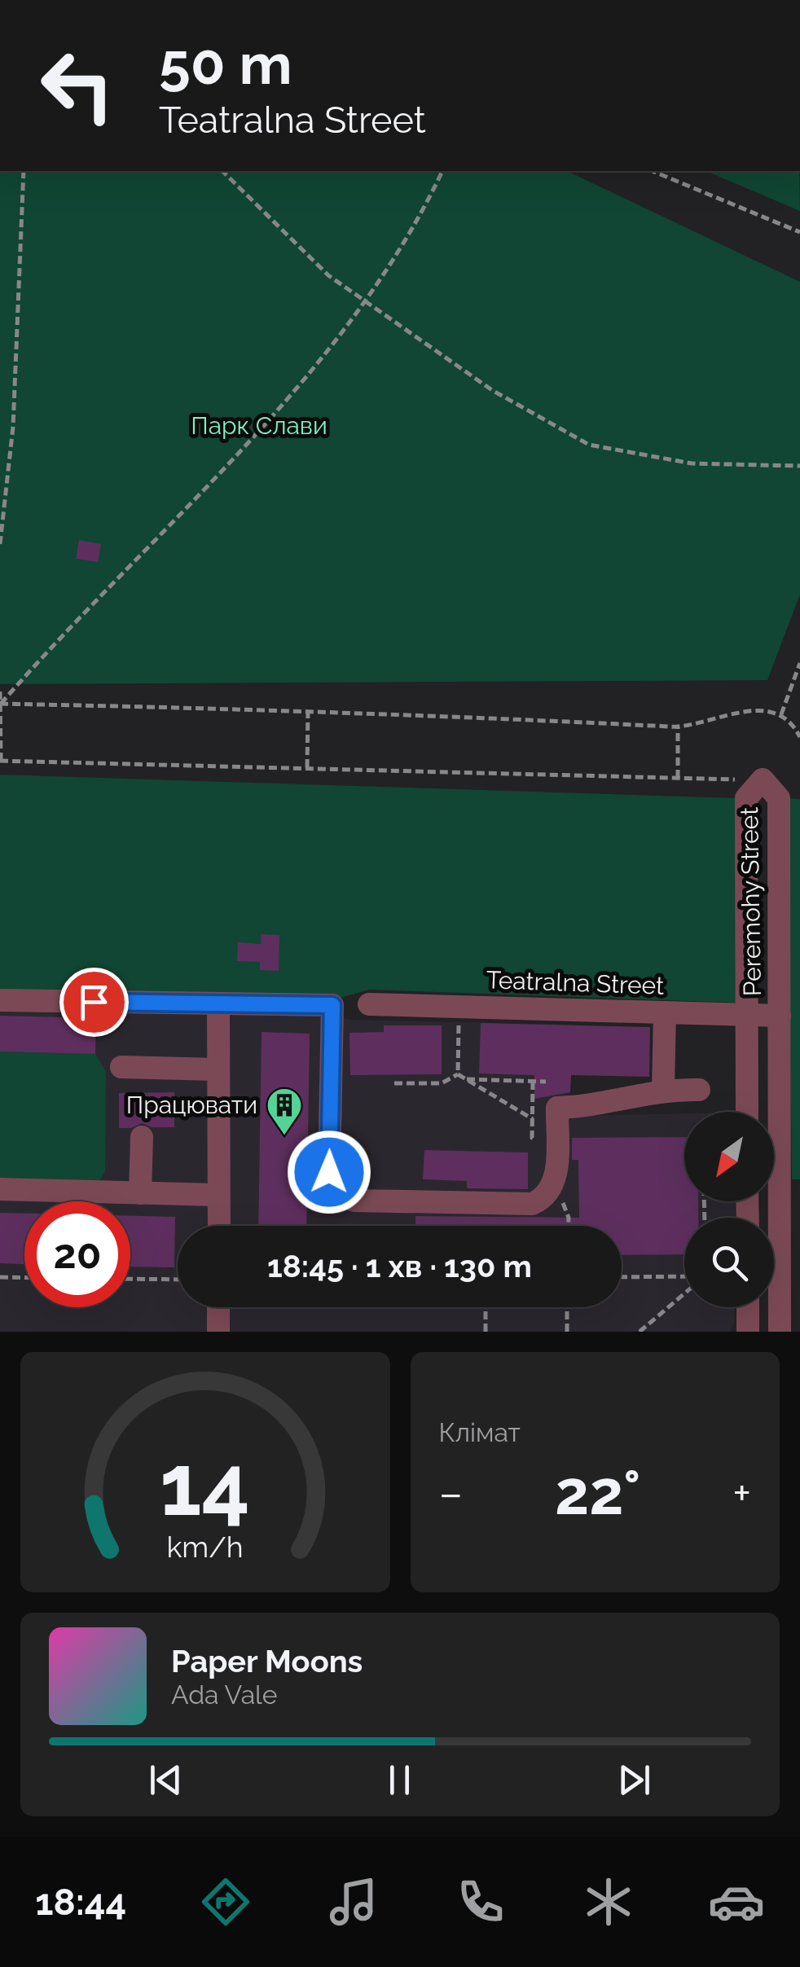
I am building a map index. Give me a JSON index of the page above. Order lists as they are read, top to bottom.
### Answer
{
  "streets": {
    "street": ["Peremohy Street", "Teatralna Street"]
  },
  "crossings": [
    ["Peremohy Street", "Teatralna Street"]
  ],
  "parks": ["Парк Слави"],
  "places": {
    "building": ["Працювати"]
  },
  "north": "bottom left",
  "page": {
    "turn": ["50 m", "Teatralna Street"],
    "limit": "20",
    "trip": "18:45 · 1 хв · 130 m",
    "tile": "Клімат",
    "heat": ["−", "22°", "+"],
    "song": ["Paper Moons", "Ada Vale"],
    "tabs": "18:44",
    "gauge": ["14", "km/h"]
  }
}
